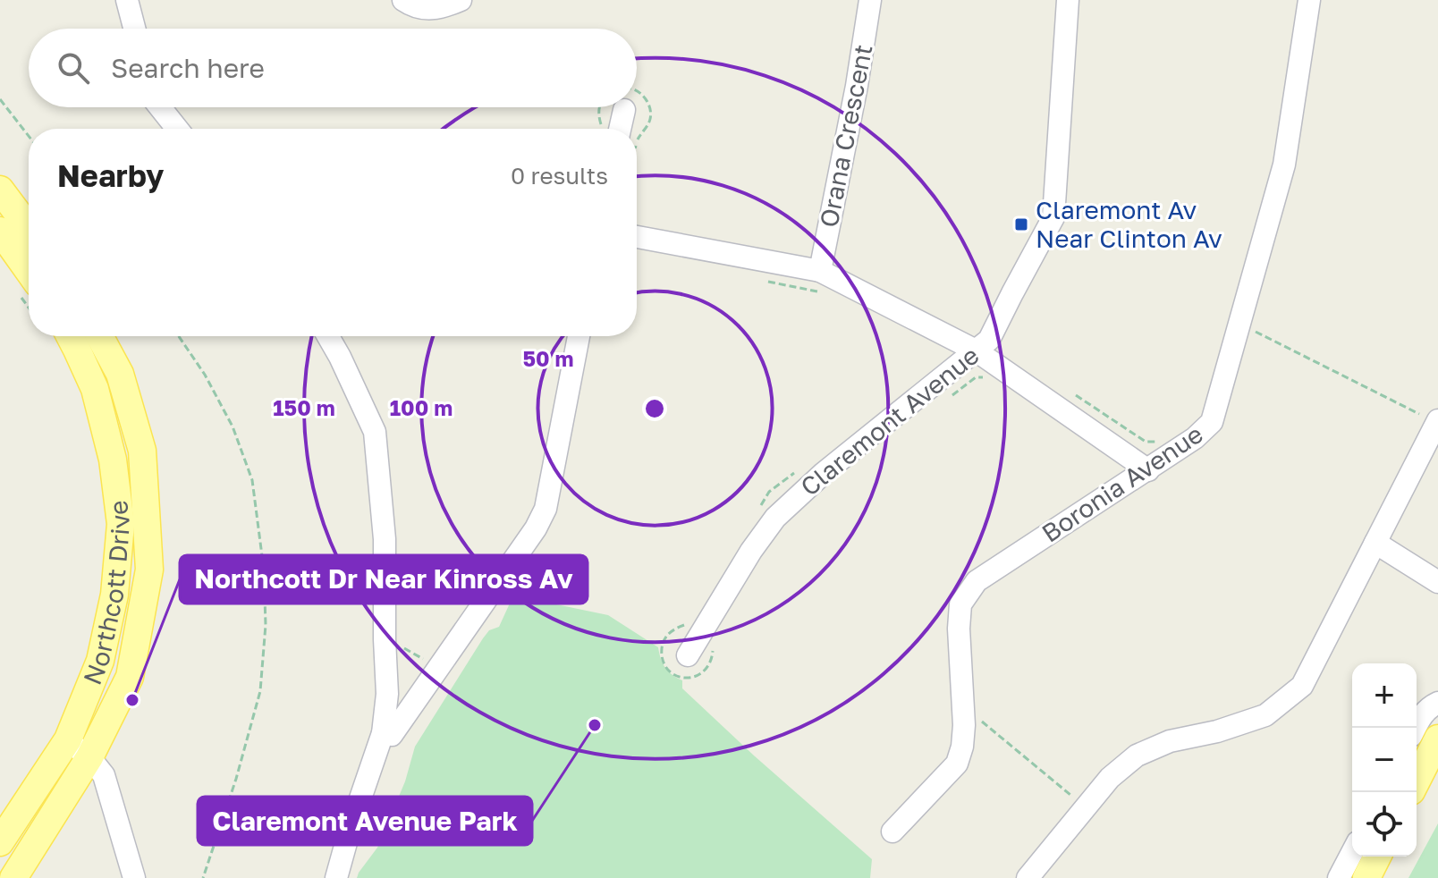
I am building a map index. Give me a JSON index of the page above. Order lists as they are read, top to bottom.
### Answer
{
  "streets": {
    "main road": ["Northcott Drive"],
    "street": ["Orana Crescent", "Claremont Avenue", "Boronia Avenue"]
  },
  "places": {
    "transit": ["Claremont Av Near Clinton Av"],
    "other": ["Northcott Dr Near Kinross Av", "Claremont Avenue Park"]
  },
  "page": {
    "search": "Search here",
    "heading": ["Nearby", "0 results"],
    "map_buttons": ["+", "−"]
  },
  "rings": ["50 m", "150 m", "100 m"]
}
